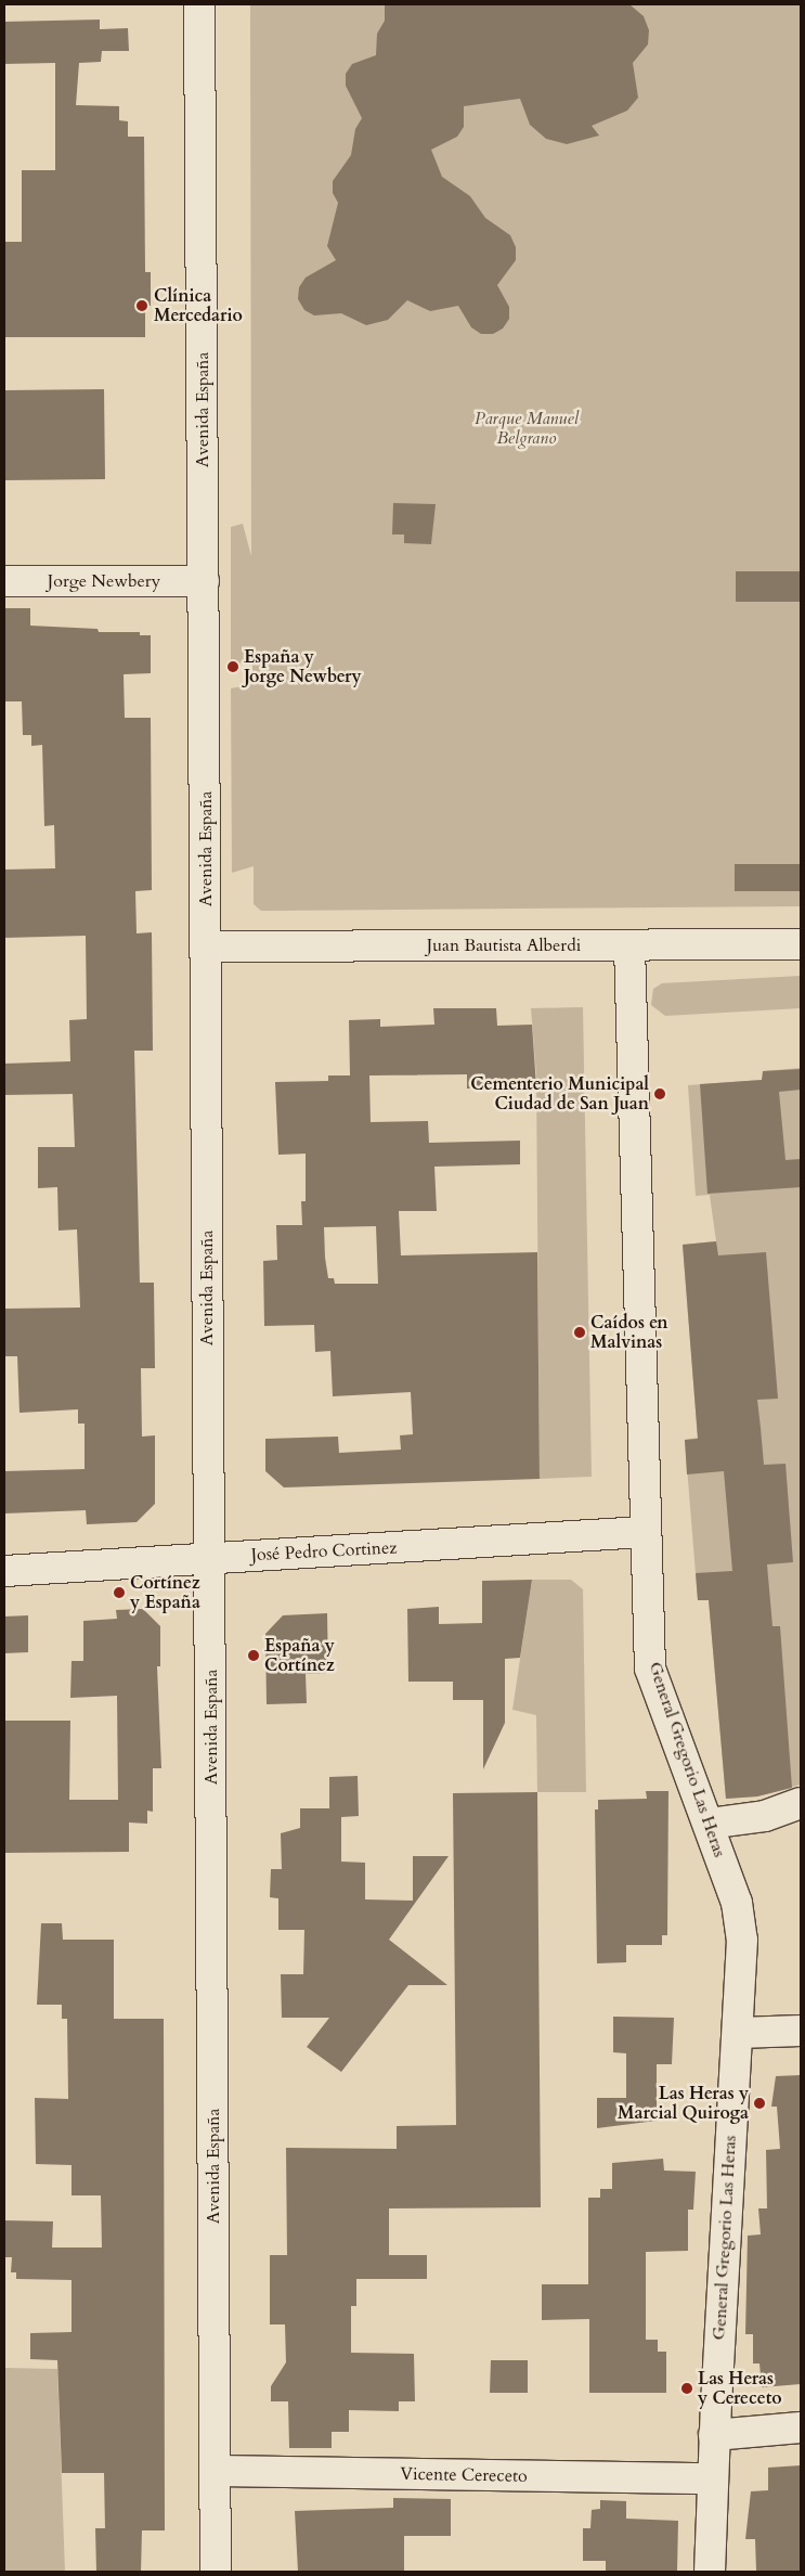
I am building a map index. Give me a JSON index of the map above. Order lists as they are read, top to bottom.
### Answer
{
  "streets": {
    "street": [
      "Avenida España",
      "Jorge Newbery",
      "Juan Bautista Alberdi",
      "José Pedro Cortinez",
      "General Gregorio Las Heras",
      "Vicente Cereceto"
    ]
  },
  "crossings": [
    ["Avenida España", "Jorge Newbery"],
    ["Avenida España", "Juan Bautista Alberdi"],
    ["Avenida España", "José Pedro Cortinez"],
    ["Avenida España", "Vicente Cereceto"],
    ["Juan Bautista Alberdi", "General Gregorio Las Heras"],
    ["José Pedro Cortinez", "General Gregorio Las Heras"],
    ["General Gregorio Las Heras", "Vicente Cereceto"]
  ],
  "parks": ["Parque Manuel Belgrano"],
  "places": [
    "Clínica Mercedario",
    "España y Jorge Newbery",
    "Cementerio Municipal Ciudad de San Juan",
    "Caídos en Malvinas",
    "Cortínez y España",
    "España y Cortínez",
    "Las Heras y Marcial Quiroga",
    "Las Heras y Cereceto"
  ]
}
